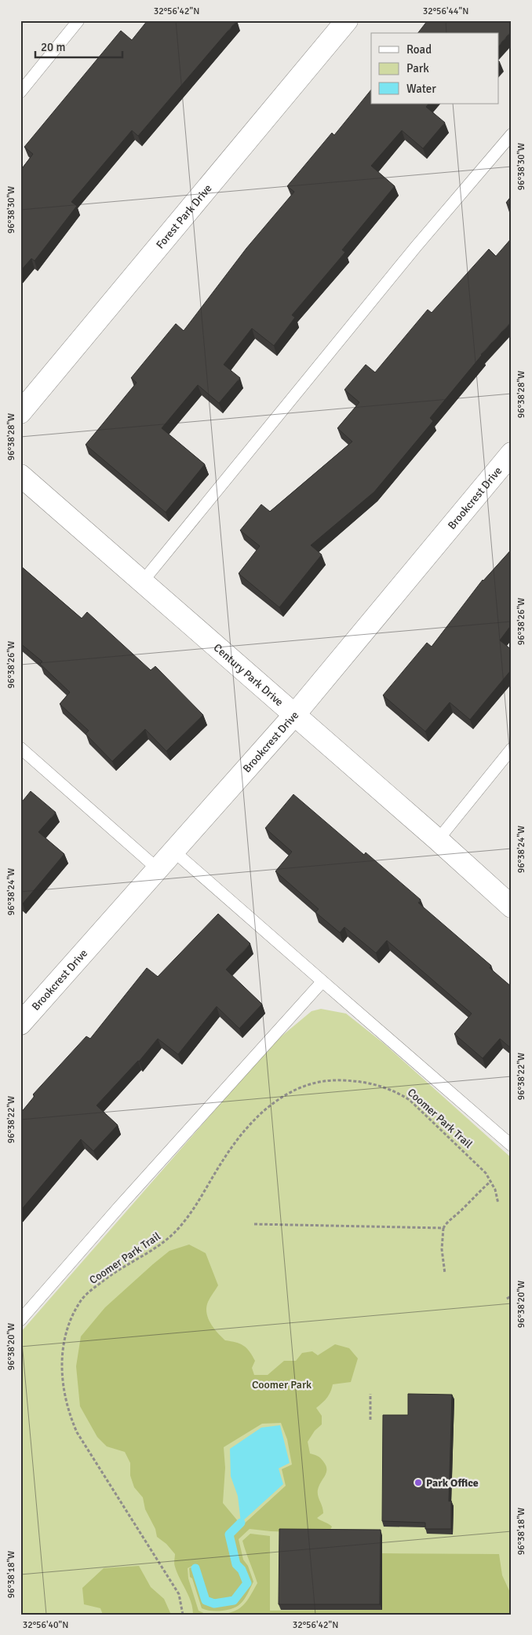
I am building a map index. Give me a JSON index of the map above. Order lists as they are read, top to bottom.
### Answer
{
  "streets": {
    "street": ["Forest Park Drive", "Brookcrest Drive", "Century Park Drive"],
    "path": ["Coomer Park Trail"]
  },
  "crossings": [
    ["Brookcrest Drive", "Century Park Drive"]
  ],
  "parks": ["Coomer Park"],
  "places": ["Park Office"],
  "legend": ["Road", "Park", "Water"],
  "scale_bar": "20 m",
  "coordinates": [
    "32°56'42\"N",
    "32°56'44\"N",
    "96°38'30\"W",
    "96°38'28\"W",
    "96°38'26\"W",
    "96°38'24\"W",
    "96°38'22\"W",
    "96°38'20\"W",
    "96°38'18\"W",
    "32°56'40\"N"
  ]
}
